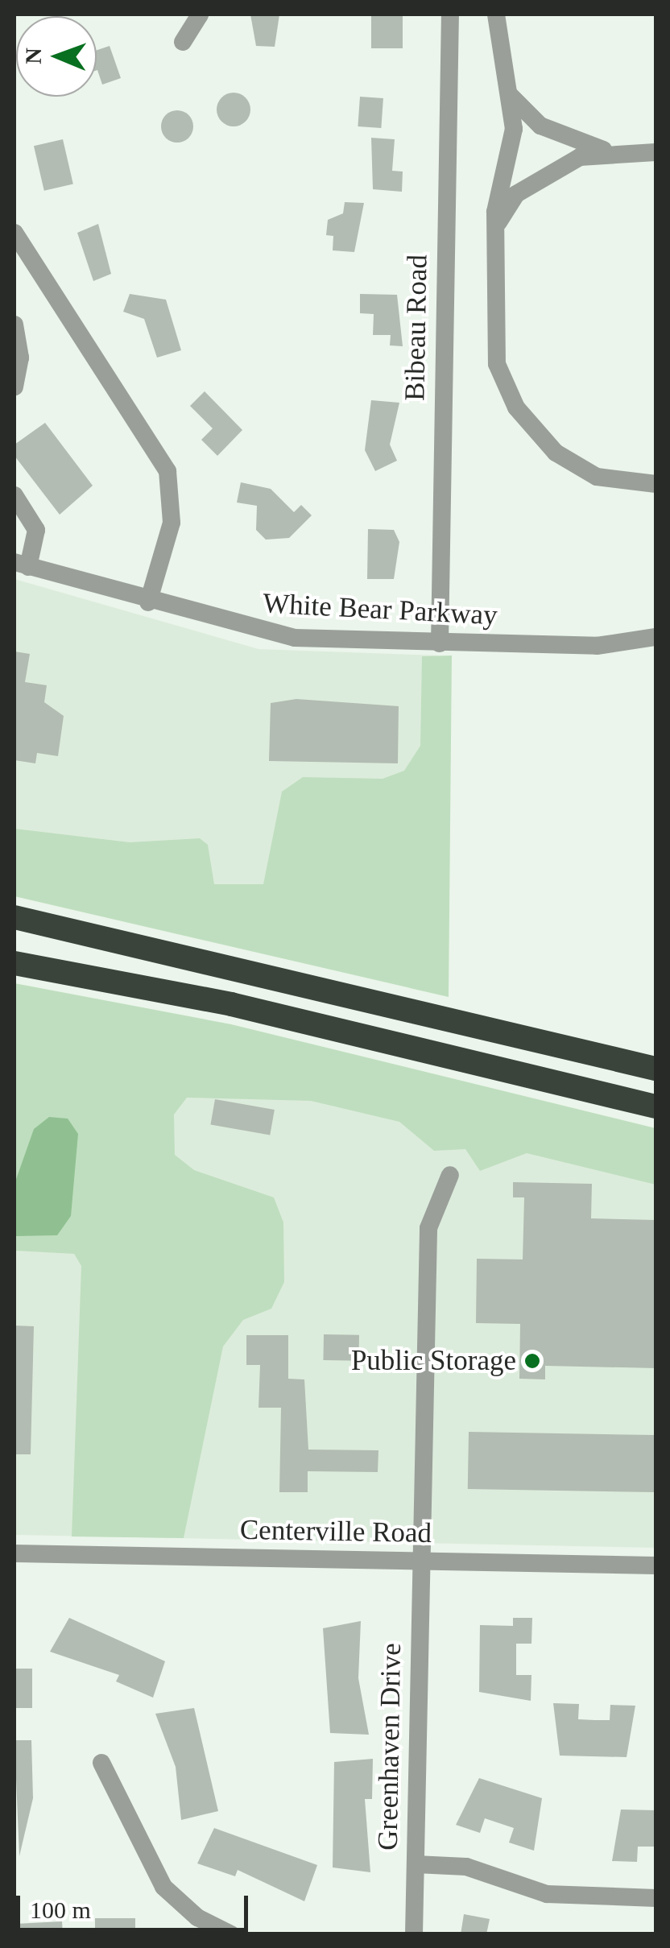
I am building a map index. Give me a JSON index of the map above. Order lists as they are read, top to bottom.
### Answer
{
  "streets": {
    "street": [
      "Bibeau Road",
      "White Bear Parkway",
      "Centerville Road",
      "Greenhaven Drive"
    ]
  },
  "crossings": [
    ["Bibeau Road", "White Bear Parkway"],
    ["Centerville Road", "Greenhaven Drive"]
  ],
  "places": ["Public Storage"],
  "scale_bar": "100 m",
  "north": "left"
}
